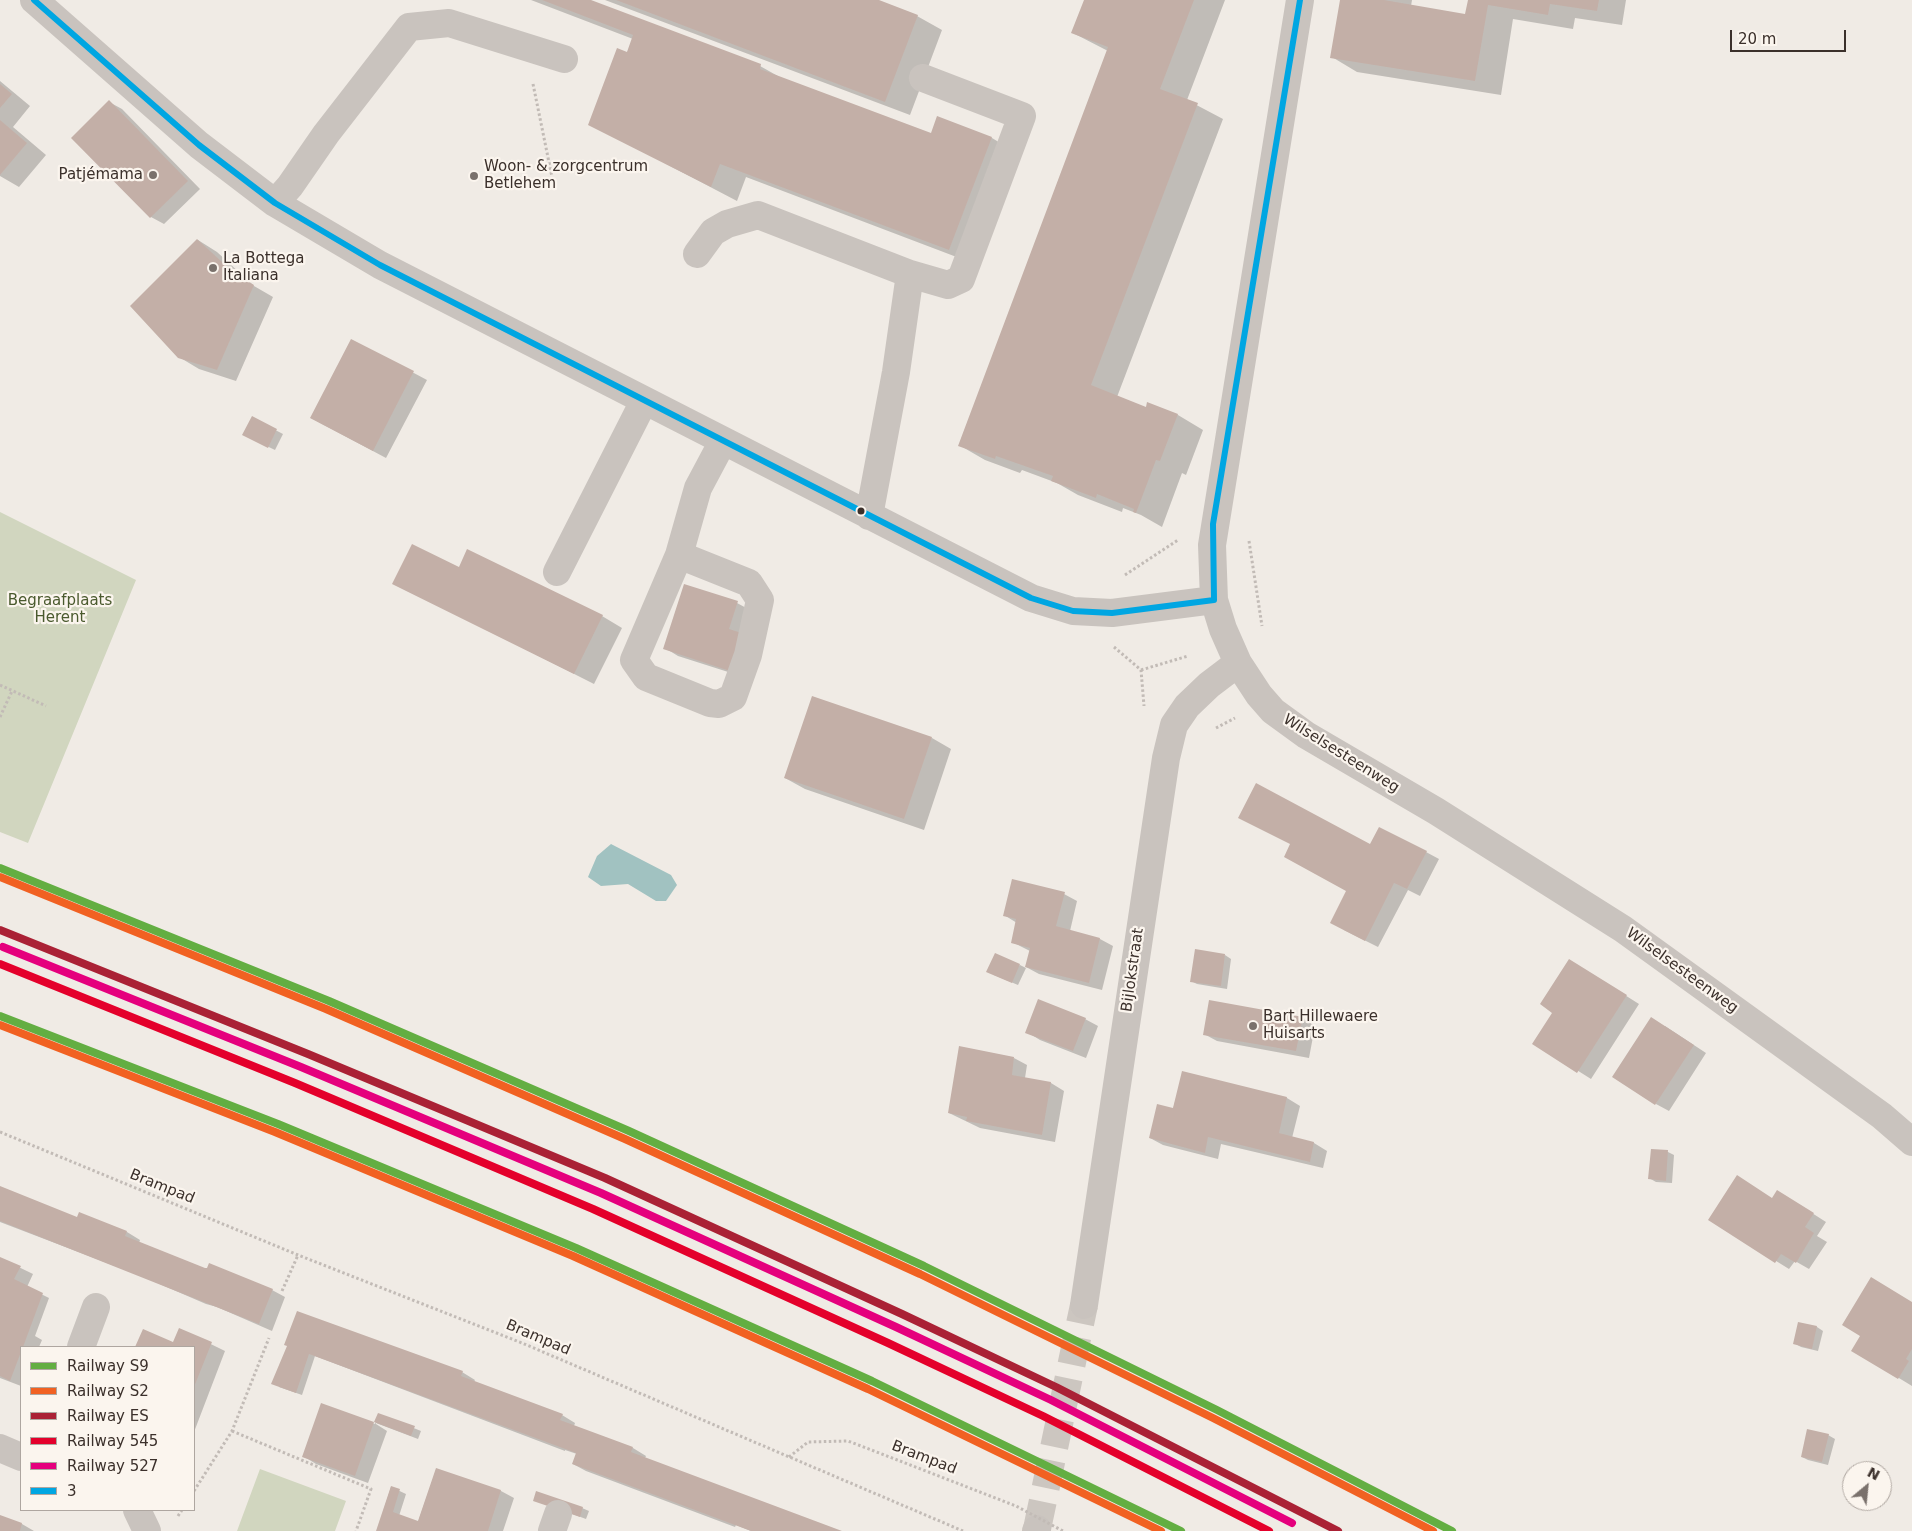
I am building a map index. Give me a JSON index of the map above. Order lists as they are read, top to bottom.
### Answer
{
  "streets": {
    "street": ["Wilselsesteenweg", "Bijlokstraat"],
    "path": ["Brampad"]
  },
  "crossings": [
    ["Wilselsesteenweg", "Bijlokstraat"]
  ],
  "parks": ["Begraafplaats Herent"],
  "places": [
    "Patjémama",
    "Woon- & zorgcentrum Betlehem",
    "La Bottega Italiana",
    "Bart Hillewaere Huisarts"
  ],
  "lines": [
    "transit line 3",
    "rail line S9",
    "rail line S2",
    "rail line ES",
    "rail line 527",
    "rail line 545"
  ],
  "legend": [
    "Railway S9",
    "Railway S2",
    "Railway ES",
    "Railway 545",
    "Railway 527",
    "3"
  ],
  "scale_bar": "20 m",
  "north": "top right"
}
